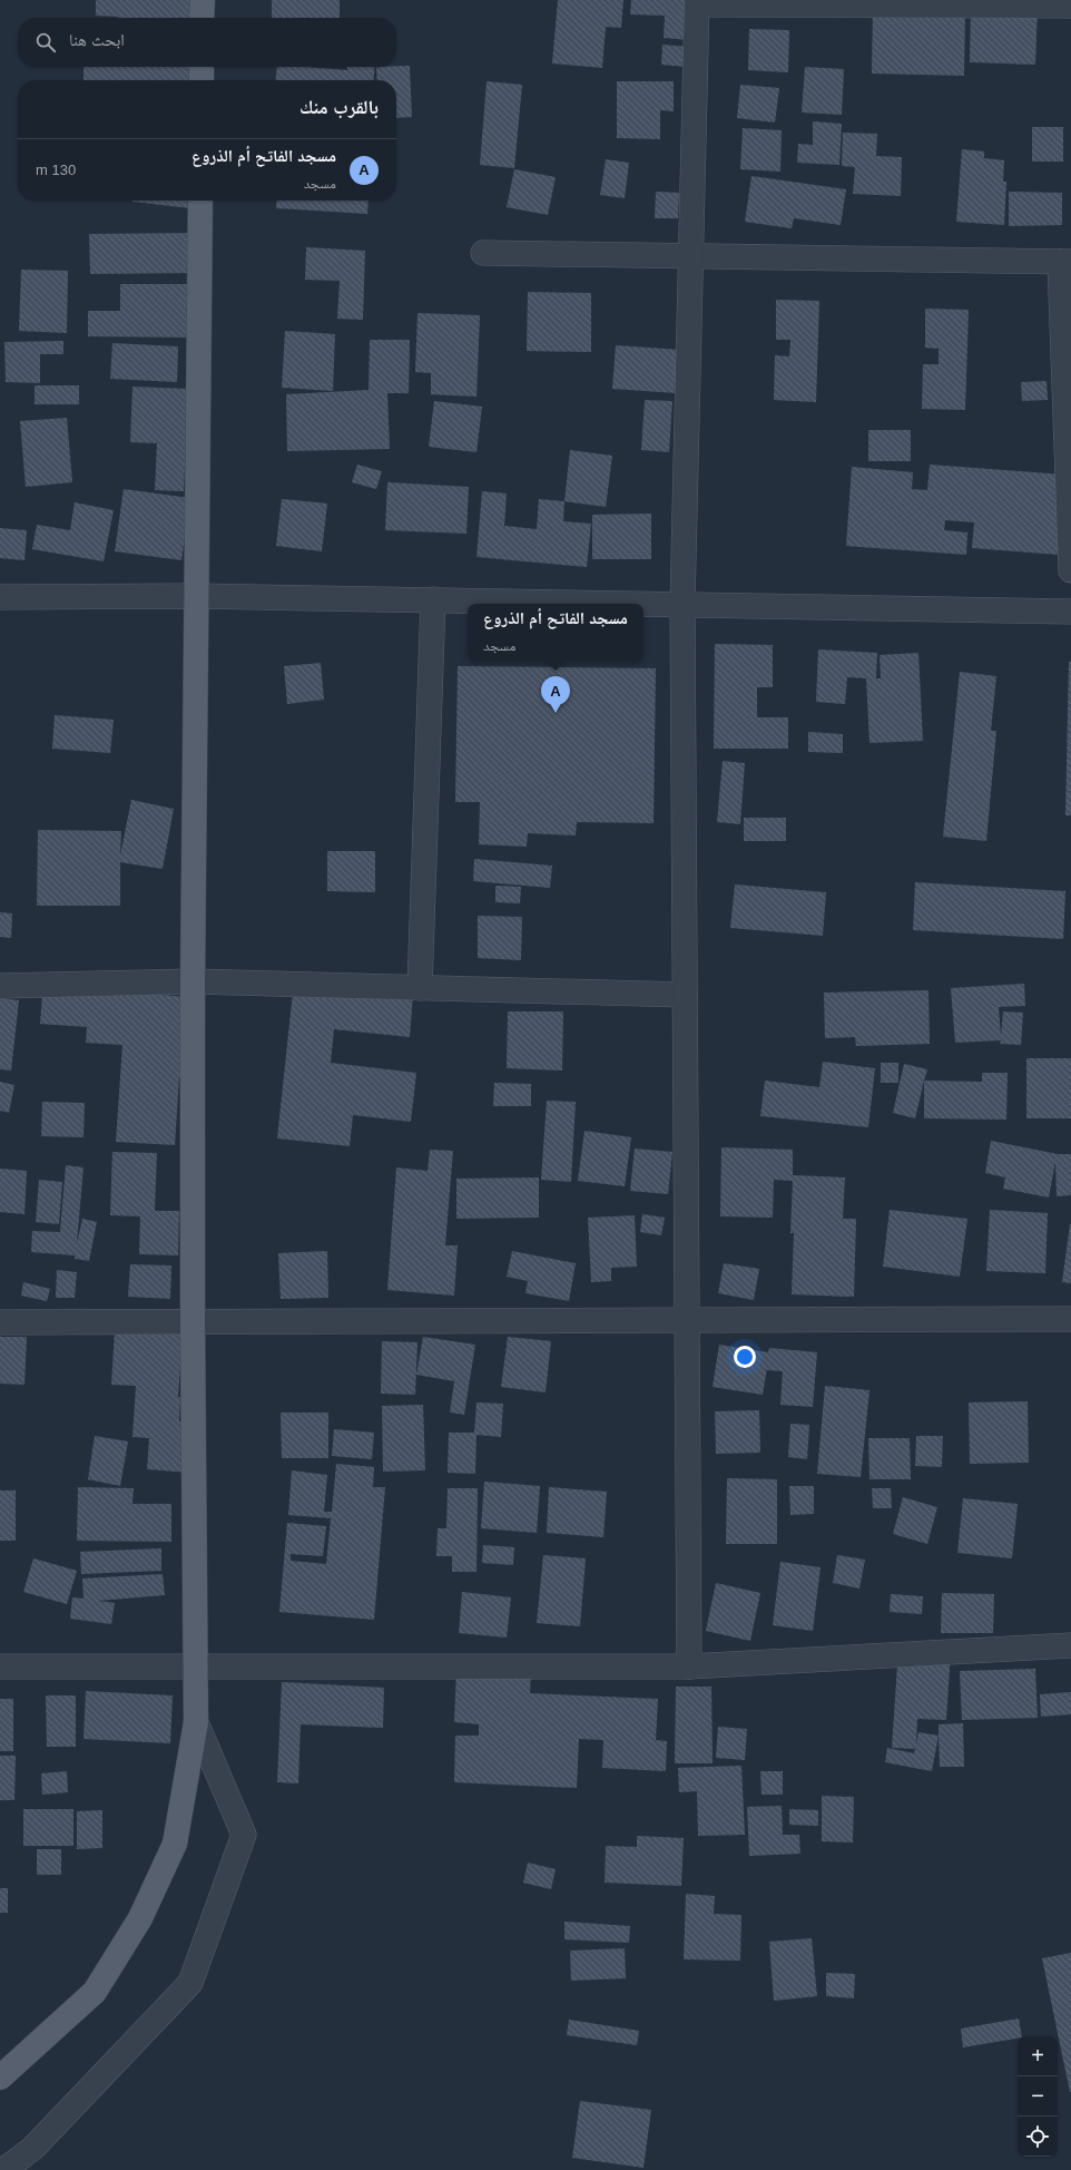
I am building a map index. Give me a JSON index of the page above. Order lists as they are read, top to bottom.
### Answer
{
  "page": {
    "search": "ابحث هنا",
    "heading": "بالقرب منك",
    "list": [
      {
        "mark": "A",
        "name": "مسجد الفاتح أم الذروع",
        "note": "مسجد",
        "value": "130 m"
      }
    ],
    "popup": ["مسجد الفاتح أم الذروع", "مسجد"],
    "pins": "A",
    "map_buttons": ["+", "−"]
  }
}
